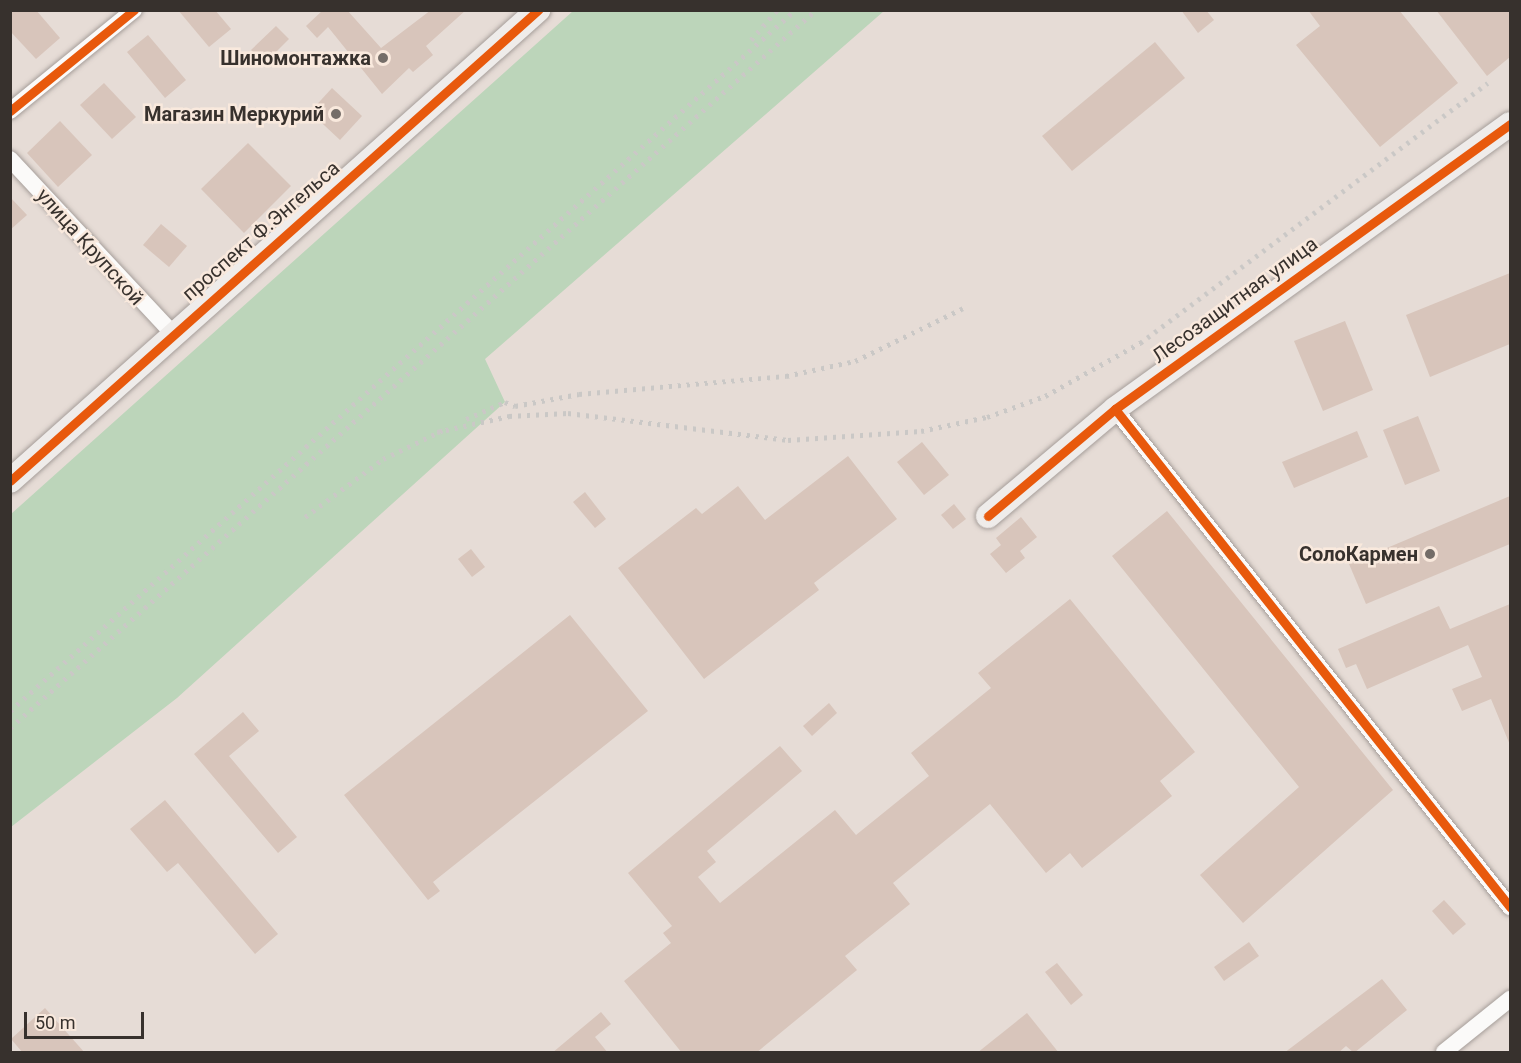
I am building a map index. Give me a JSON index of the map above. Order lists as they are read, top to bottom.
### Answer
{
  "streets": {
    "street": ["проспект Ф.Энгельса", "улица Крупской", "Лесозащитная улица"]
  },
  "crossings": [
    ["проспект Ф.Энгельса", "улица Крупской"]
  ],
  "places": ["Шиномонтажка", "Магазин Меркурий", "СолоКармен"],
  "scale_bar": "50 m"
}
